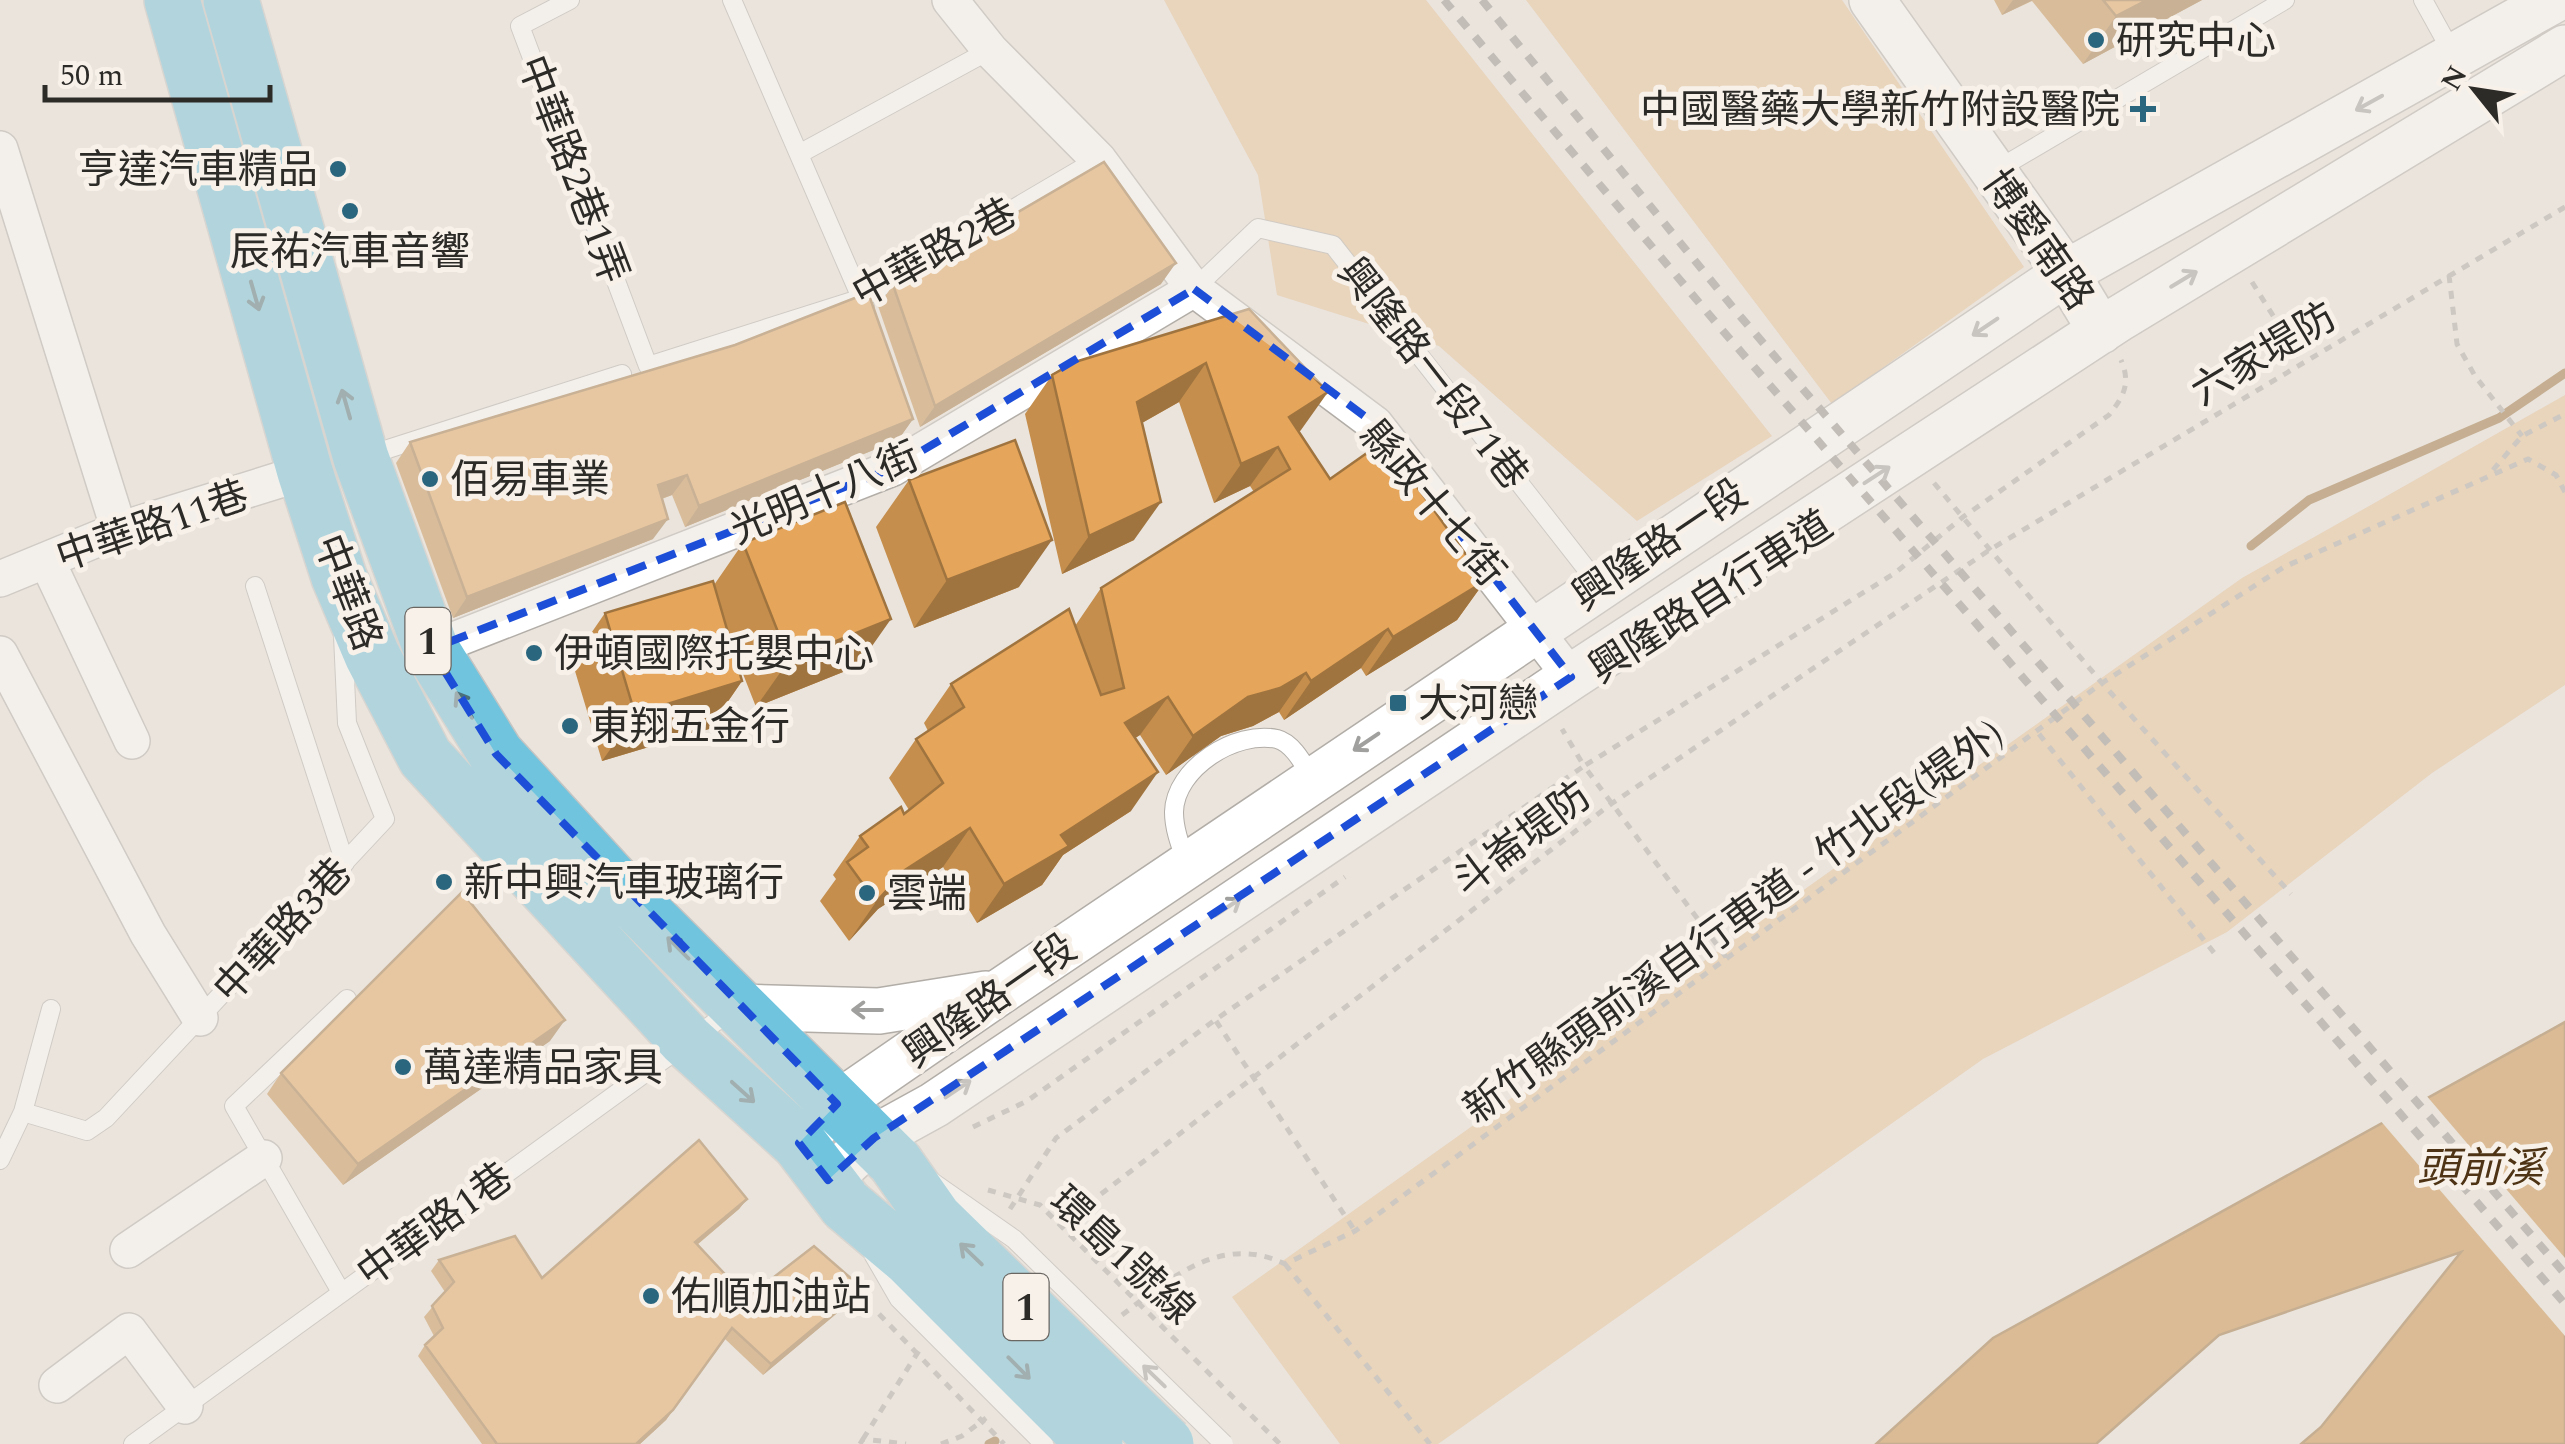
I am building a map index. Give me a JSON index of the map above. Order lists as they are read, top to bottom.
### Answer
{
  "streets": {
    "main road": ["中華路", "1"],
    "street": [
      "博愛南路",
      "光明十八街",
      "縣政十七街",
      "中華路11巷",
      "興隆路一段"
    ],
    "lane": [
      "中華路2巷1弄",
      "中華路2巷",
      "興隆路一段71巷",
      "中華路3巷",
      "中華路1巷"
    ],
    "path": [
      "六家堤防",
      "興隆路自行車道",
      "斗崙堤防",
      "新竹縣頭前溪自行車道 - 竹北段(堤外)",
      "環島1號線"
    ]
  },
  "crossings": [
    ["中華路2巷1弄", "中華路2巷"],
    ["博愛南路", "興隆路一段"],
    ["中華路2巷", "縣政十七街"],
    ["六家堤防", "斗崙堤防"],
    ["興隆路一段71巷", "光明十八街"],
    ["興隆路一段71巷", "縣政十七街"],
    ["興隆路一段71巷", "興隆路一段"],
    ["光明十八街", "縣政十七街"],
    ["光明十八街", "中華路"],
    ["縣政十七街", "興隆路一段"],
    ["縣政十七街", "興隆路自行車道"],
    ["中華路11巷", "中華路"],
    ["興隆路一段", "中華路"],
    ["興隆路一段", "興隆路自行車道"],
    ["興隆路一段", "1"],
    ["中華路", "1"],
    ["中華路", "中華路3巷"],
    ["中華路", "中華路1巷"]
  ],
  "water": ["頭前溪"],
  "places": {
    "other": [
      "研究中心",
      "亨達汽車精品",
      "辰祐汽車音響",
      "佰易車業",
      "伊頓國際托嬰中心",
      "東翔五金行",
      "新中興汽車玻璃行",
      "雲端",
      "萬達精品家具",
      "佑順加油站"
    ],
    "health": ["中國醫藥大學新竹附設醫院"],
    "transit": ["大河戀"]
  },
  "scale_bar": "50 m",
  "north": "top left"
}
